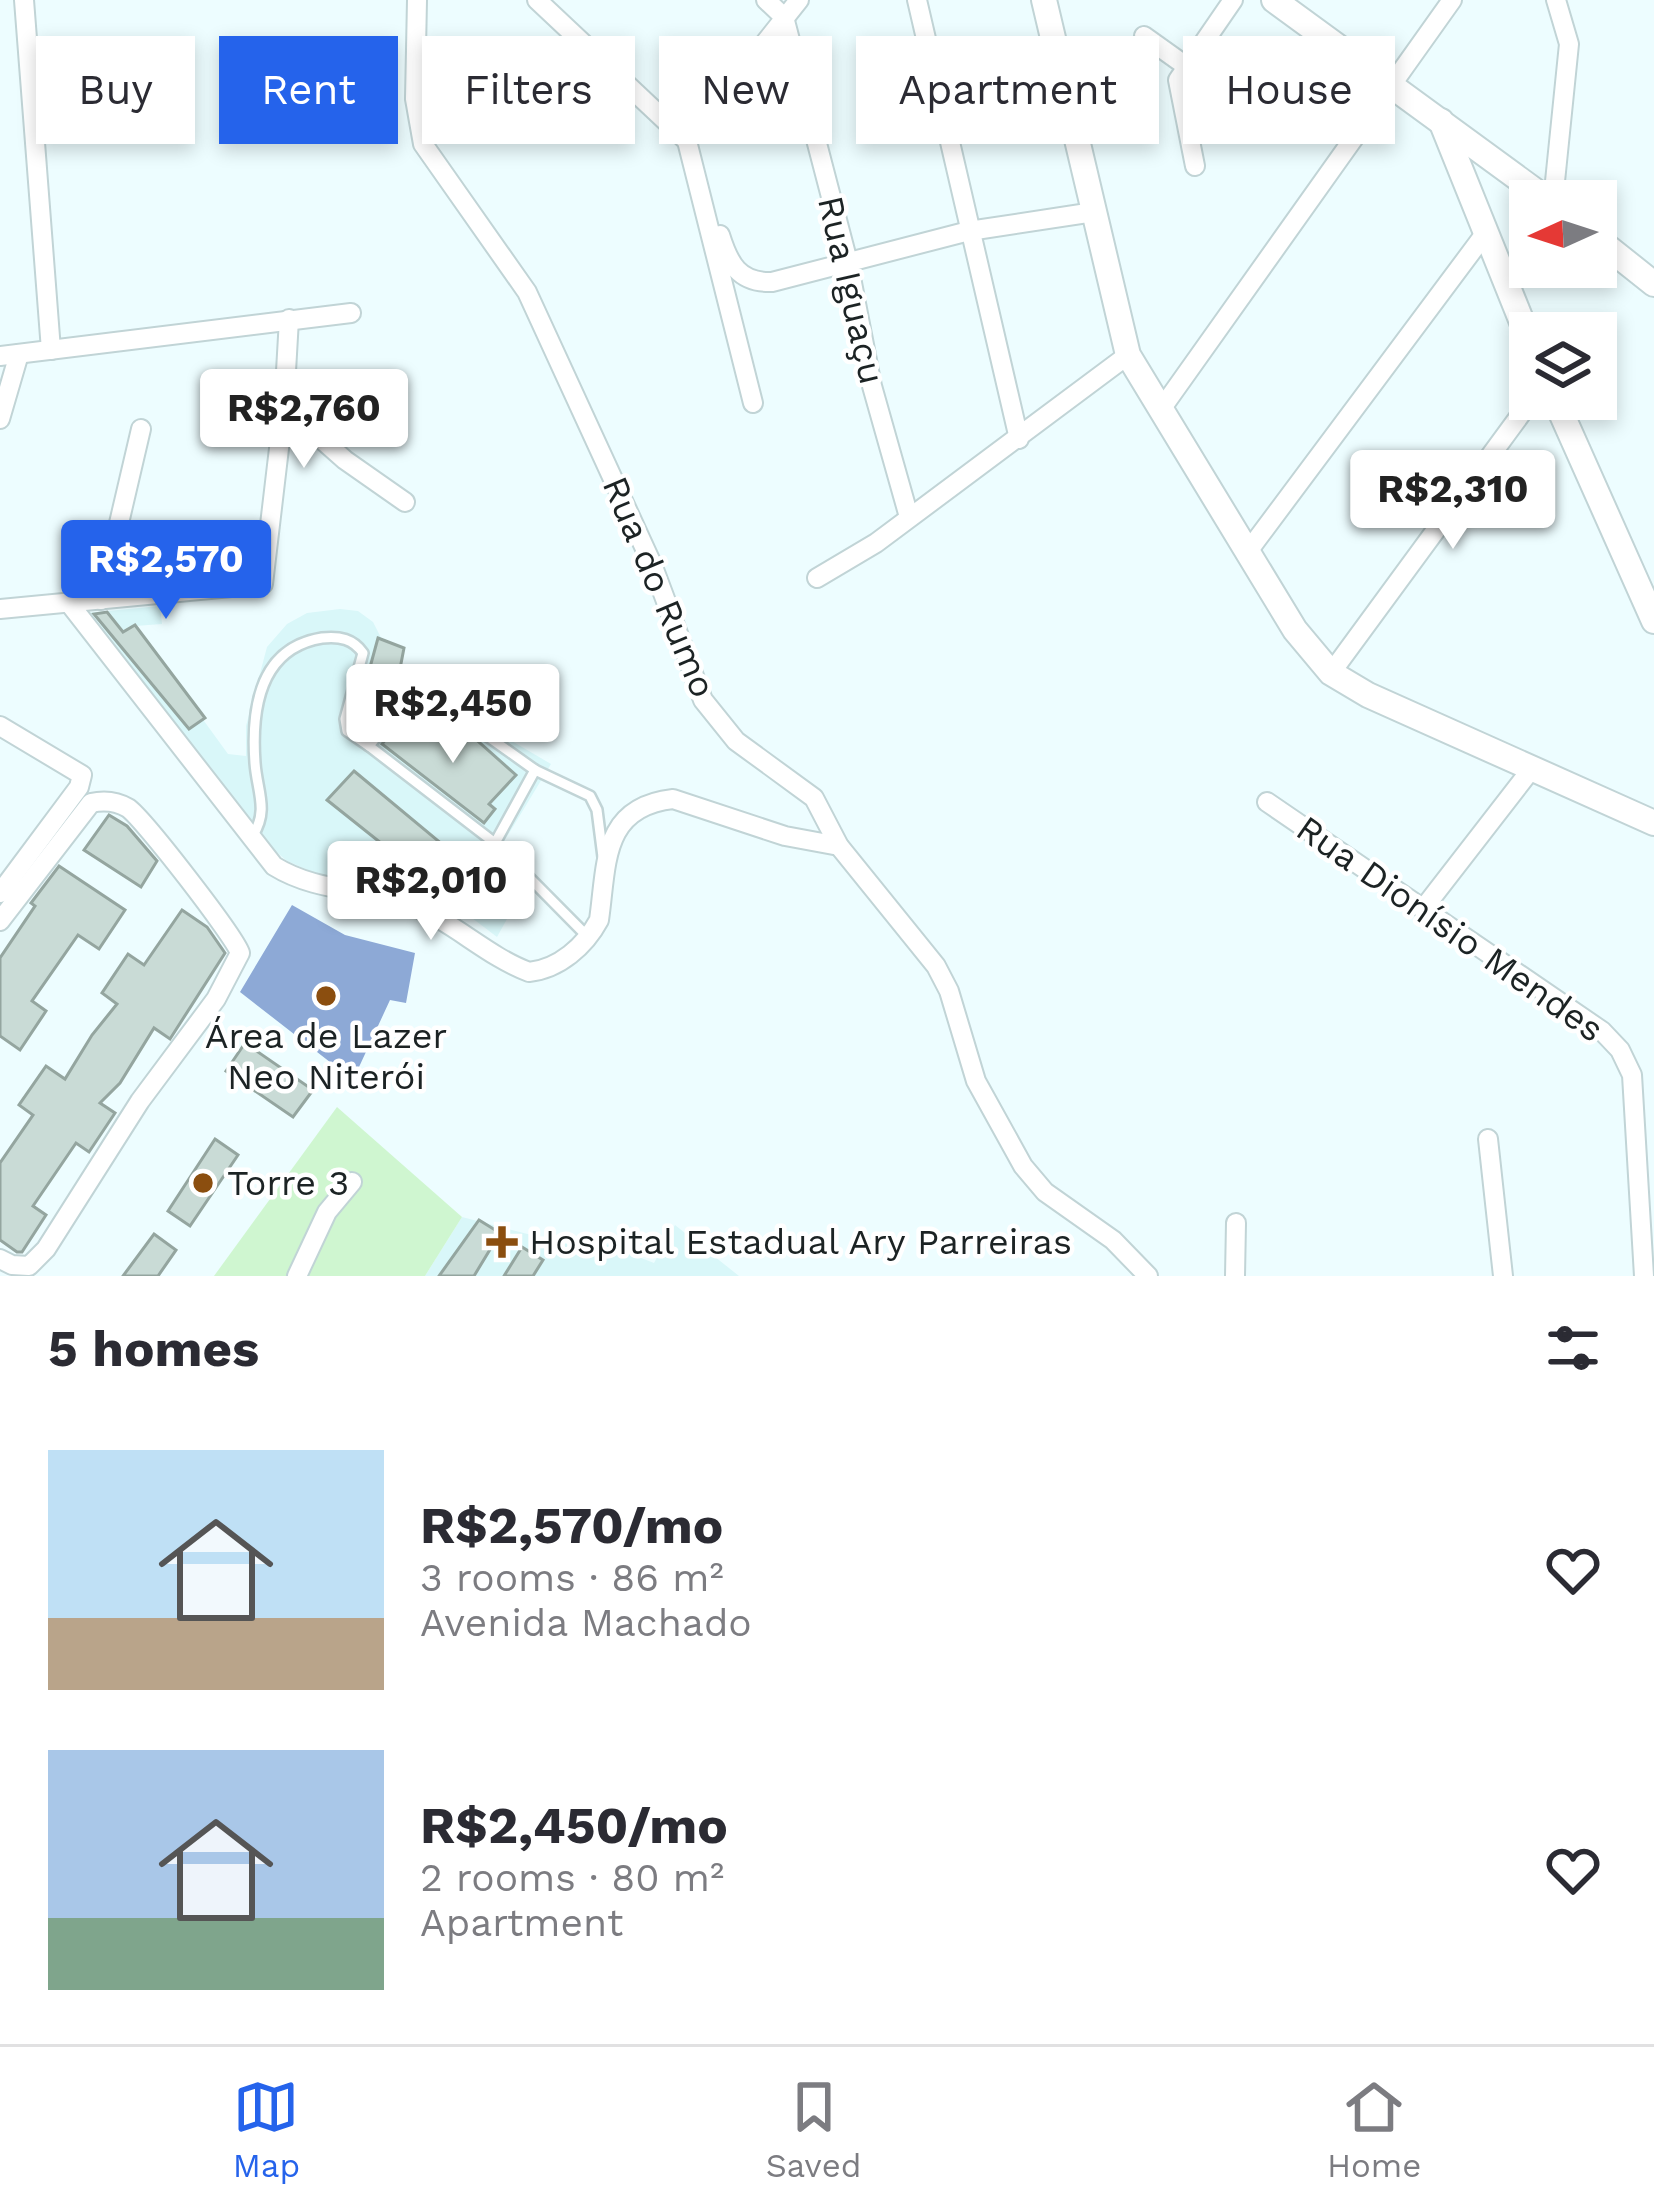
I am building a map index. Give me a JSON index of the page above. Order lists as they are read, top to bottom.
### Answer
{
  "streets": {
    "street": ["Rua Iguaçu", "Rua do Rumo", "Rua Dionísio Mendes"]
  },
  "places": {
    "other": ["Área de Lazer Neo Niterói", "Torre 3"],
    "health": ["Hospital Estadual Ary Parreiras"]
  },
  "north": "left",
  "page": {
    "chip": [
      "Buy",
      "Rent",
      "Filters",
      "New",
      "Apartment",
      "House"
    ],
    "price": [
      "R$2,760",
      "R$2,310",
      "R$2,570",
      "R$2,450",
      "R$2,010"
    ],
    "heading": "5 homes",
    "list": [
      {
        "name": "R$2,570/mo",
        "note": "3 rooms · 86 m² · Avenida Machado"
      },
      {
        "name": "R$2,450/mo",
        "note": "2 rooms · 80 m² · Apartment"
      }
    ],
    "tabs": ["Map", "Saved", "Home"]
  }
}
